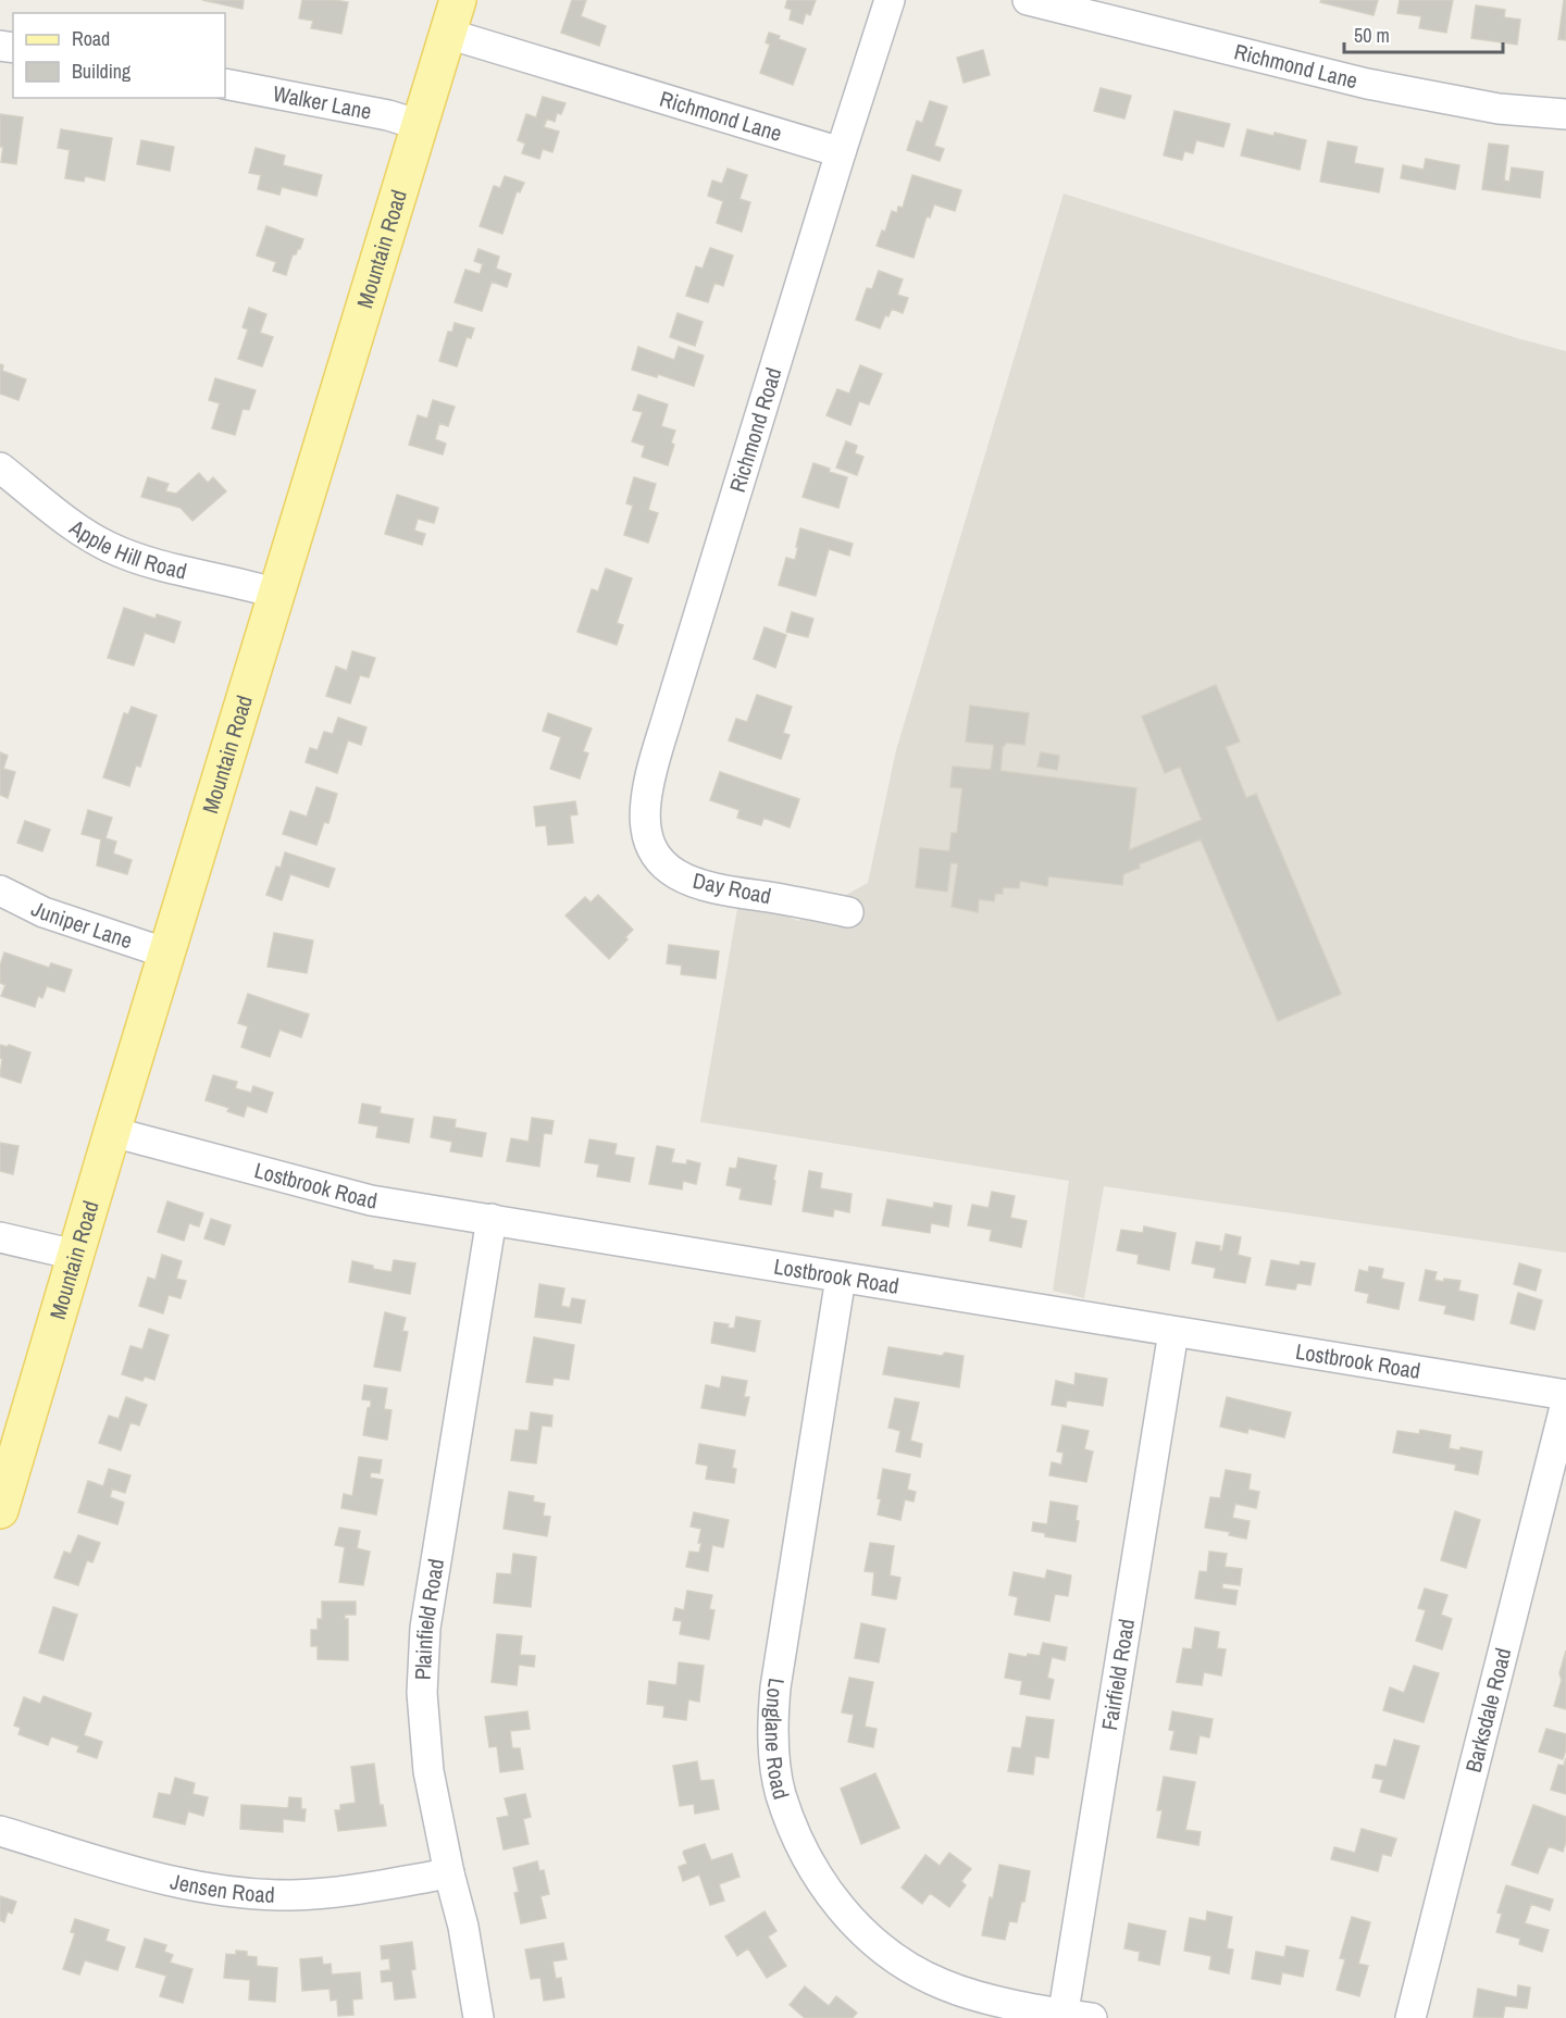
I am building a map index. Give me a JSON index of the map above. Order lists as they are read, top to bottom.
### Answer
{
  "streets": {
    "main road": ["Mountain Road"],
    "street": [
      "Richmond Lane",
      "Walker Lane",
      "Richmond Road",
      "Apple Hill Road",
      "Day Road",
      "Juniper Lane",
      "Lostbrook Road",
      "Plainfield Road",
      "Fairfield Road",
      "Barksdale Road",
      "Longlane Road",
      "Jensen Road"
    ]
  },
  "crossings": [
    ["Richmond Lane", "Mountain Road"],
    ["Richmond Lane", "Richmond Road"],
    ["Walker Lane", "Mountain Road"],
    ["Mountain Road", "Apple Hill Road"],
    ["Mountain Road", "Juniper Lane"],
    ["Mountain Road", "Lostbrook Road"],
    ["Richmond Road", "Day Road"],
    ["Lostbrook Road", "Plainfield Road"],
    ["Lostbrook Road", "Fairfield Road"],
    ["Lostbrook Road", "Longlane Road"],
    ["Plainfield Road", "Jensen Road"],
    ["Fairfield Road", "Longlane Road"]
  ],
  "legend": ["Road", "Building"],
  "scale_bar": "50 m"
}
